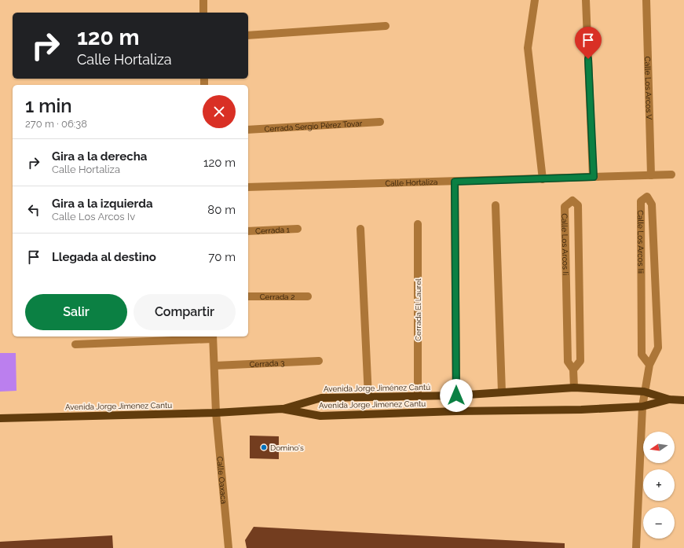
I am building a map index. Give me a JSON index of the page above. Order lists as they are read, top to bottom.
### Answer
{
  "streets": {
    "main road": ["Avenida Jorge Jiménez Cantú", "Avenida Jorge Jimenez Cantu"],
    "street": [
      "Calle Los Arcos V",
      "Cerrada Sergio Pérez Tovar",
      "Calle Hortaliza",
      "Cerrada 1",
      "Calle Los Arcos Iii",
      "Calle Los Arcos Ii",
      "Cerrada 2",
      "Cerrada El Laurel",
      "Cerrada 3",
      "Calle Oaxaca"
    ]
  },
  "crossings": [
    ["Calle Los Arcos V", "Calle Hortaliza"],
    ["Calle Los Arcos Iii", "Avenida Jorge Jiménez Cantú"],
    ["Calle Los Arcos Iii", "Avenida Jorge Jimenez Cantu"],
    ["Calle Los Arcos Ii", "Avenida Jorge Jiménez Cantú"],
    ["Cerrada El Laurel", "Avenida Jorge Jiménez Cantú"],
    ["Cerrada 3", "Calle Oaxaca"],
    ["Avenida Jorge Jiménez Cantú", "Avenida Jorge Jimenez Cantu"],
    ["Avenida Jorge Jimenez Cantu", "Calle Oaxaca"]
  ],
  "places": ["Domino's"],
  "north": "left",
  "page": {
    "turn": ["120 m", "Calle Hortaliza"],
    "heading": ["1 min", "270 m · 06:38"],
    "list": [
      {
        "name": "Gira a la derecha",
        "note": "Calle Hortaliza",
        "value": "120 m"
      },
      {
        "name": "Gira a la izquierda",
        "note": "Calle Los Arcos Iv",
        "value": "80 m"
      },
      {
        "name": "Llegada al destino",
        "value": "70 m"
      }
    ],
    "buttons": ["Salir", "Compartir"],
    "map_buttons": ["+", "−"]
  }
}
